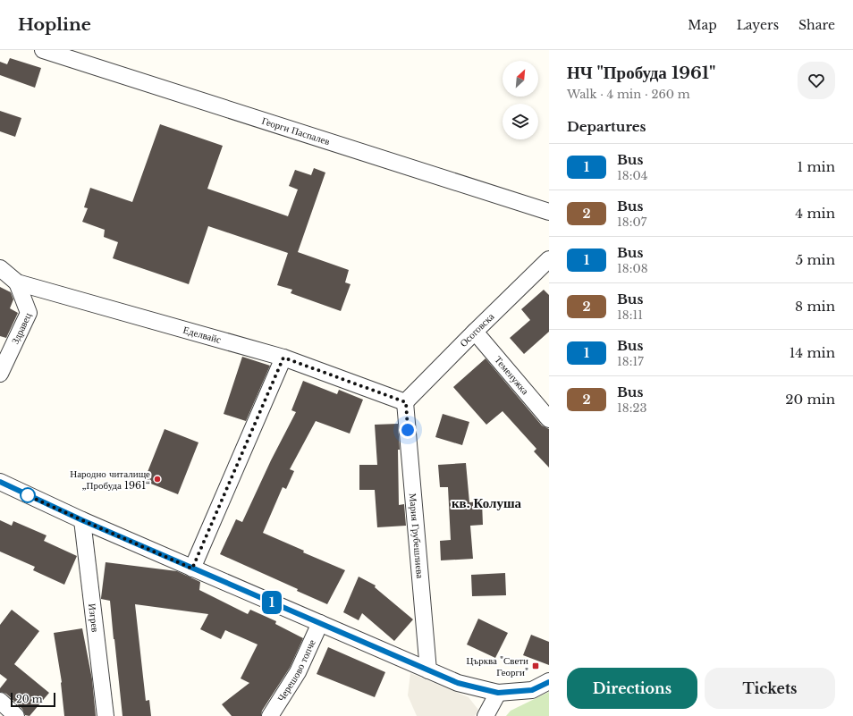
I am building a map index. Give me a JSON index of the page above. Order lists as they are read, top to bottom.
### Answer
{
  "streets": {
    "street": [
      "Георги Паспалев",
      "Здравец",
      "Осоговска",
      "Еделвайс",
      "Теменужка",
      "Мария Грубешлиева",
      "Изгрев",
      "Черешово топче"
    ]
  },
  "crossings": [
    ["Здравец", "Еделвайс"],
    ["Осоговска", "Еделвайс"],
    ["Осоговска", "Теменужка"],
    ["Осоговска", "Мария Грубешлиева"],
    ["Еделвайс", "Мария Грубешлиева"]
  ],
  "districts": ["кв. Колуша"],
  "places": {
    "other": ["Народно читалище „Пробуда 1961“"],
    "transit": ["Църква \"Свети Георги\""]
  },
  "lines": ["bus line 1"],
  "scale_bar": "20 m",
  "north": "top right",
  "page": {
    "header": "Hopline",
    "nav": ["Map", "Layers", "Share"],
    "on_map": "1",
    "heading": [
      ["НЧ \"Пробуда 1961\"", "Walk · 4 min · 260 m"],
      "Departures"
    ],
    "list": [
      {
        "mark": "1",
        "name": "Bus",
        "note": "18:04",
        "value": "1 min"
      },
      {
        "mark": "2",
        "name": "Bus",
        "note": "18:07",
        "value": "4 min"
      },
      {
        "mark": "1",
        "name": "Bus",
        "note": "18:08",
        "value": "5 min"
      },
      {
        "mark": "2",
        "name": "Bus",
        "note": "18:11",
        "value": "8 min"
      },
      {
        "mark": "1",
        "name": "Bus",
        "note": "18:17",
        "value": "14 min"
      },
      {
        "mark": "2",
        "name": "Bus",
        "note": "18:23",
        "value": "20 min"
      }
    ],
    "buttons": ["Directions", "Tickets"],
    "scale": "20 m"
  }
}
